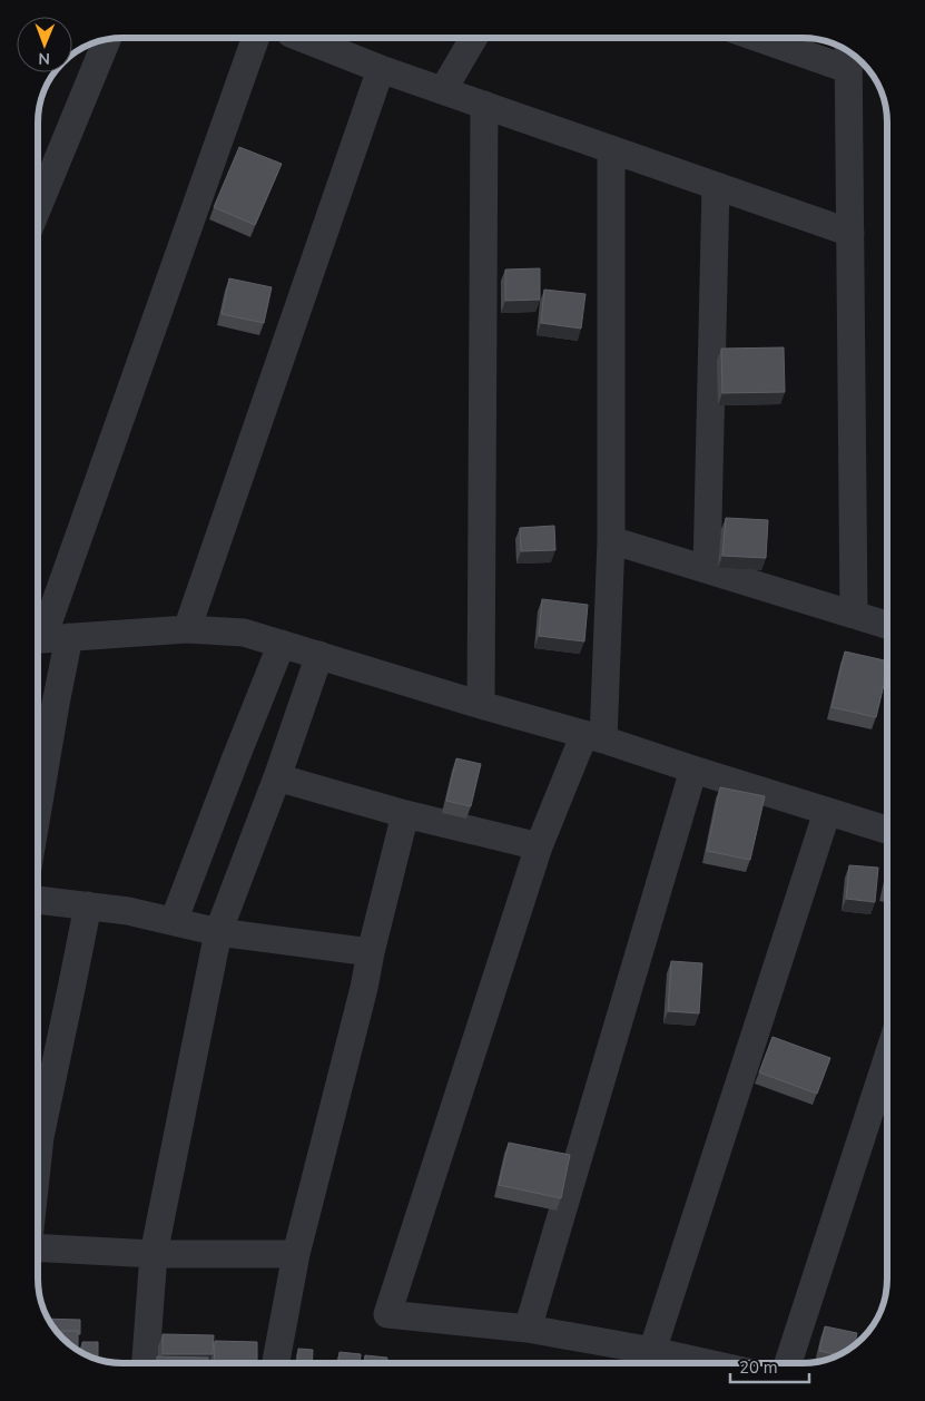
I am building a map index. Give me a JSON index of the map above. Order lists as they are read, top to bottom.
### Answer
{
  "scale_bar": "20 m",
  "north": "bottom"
}
